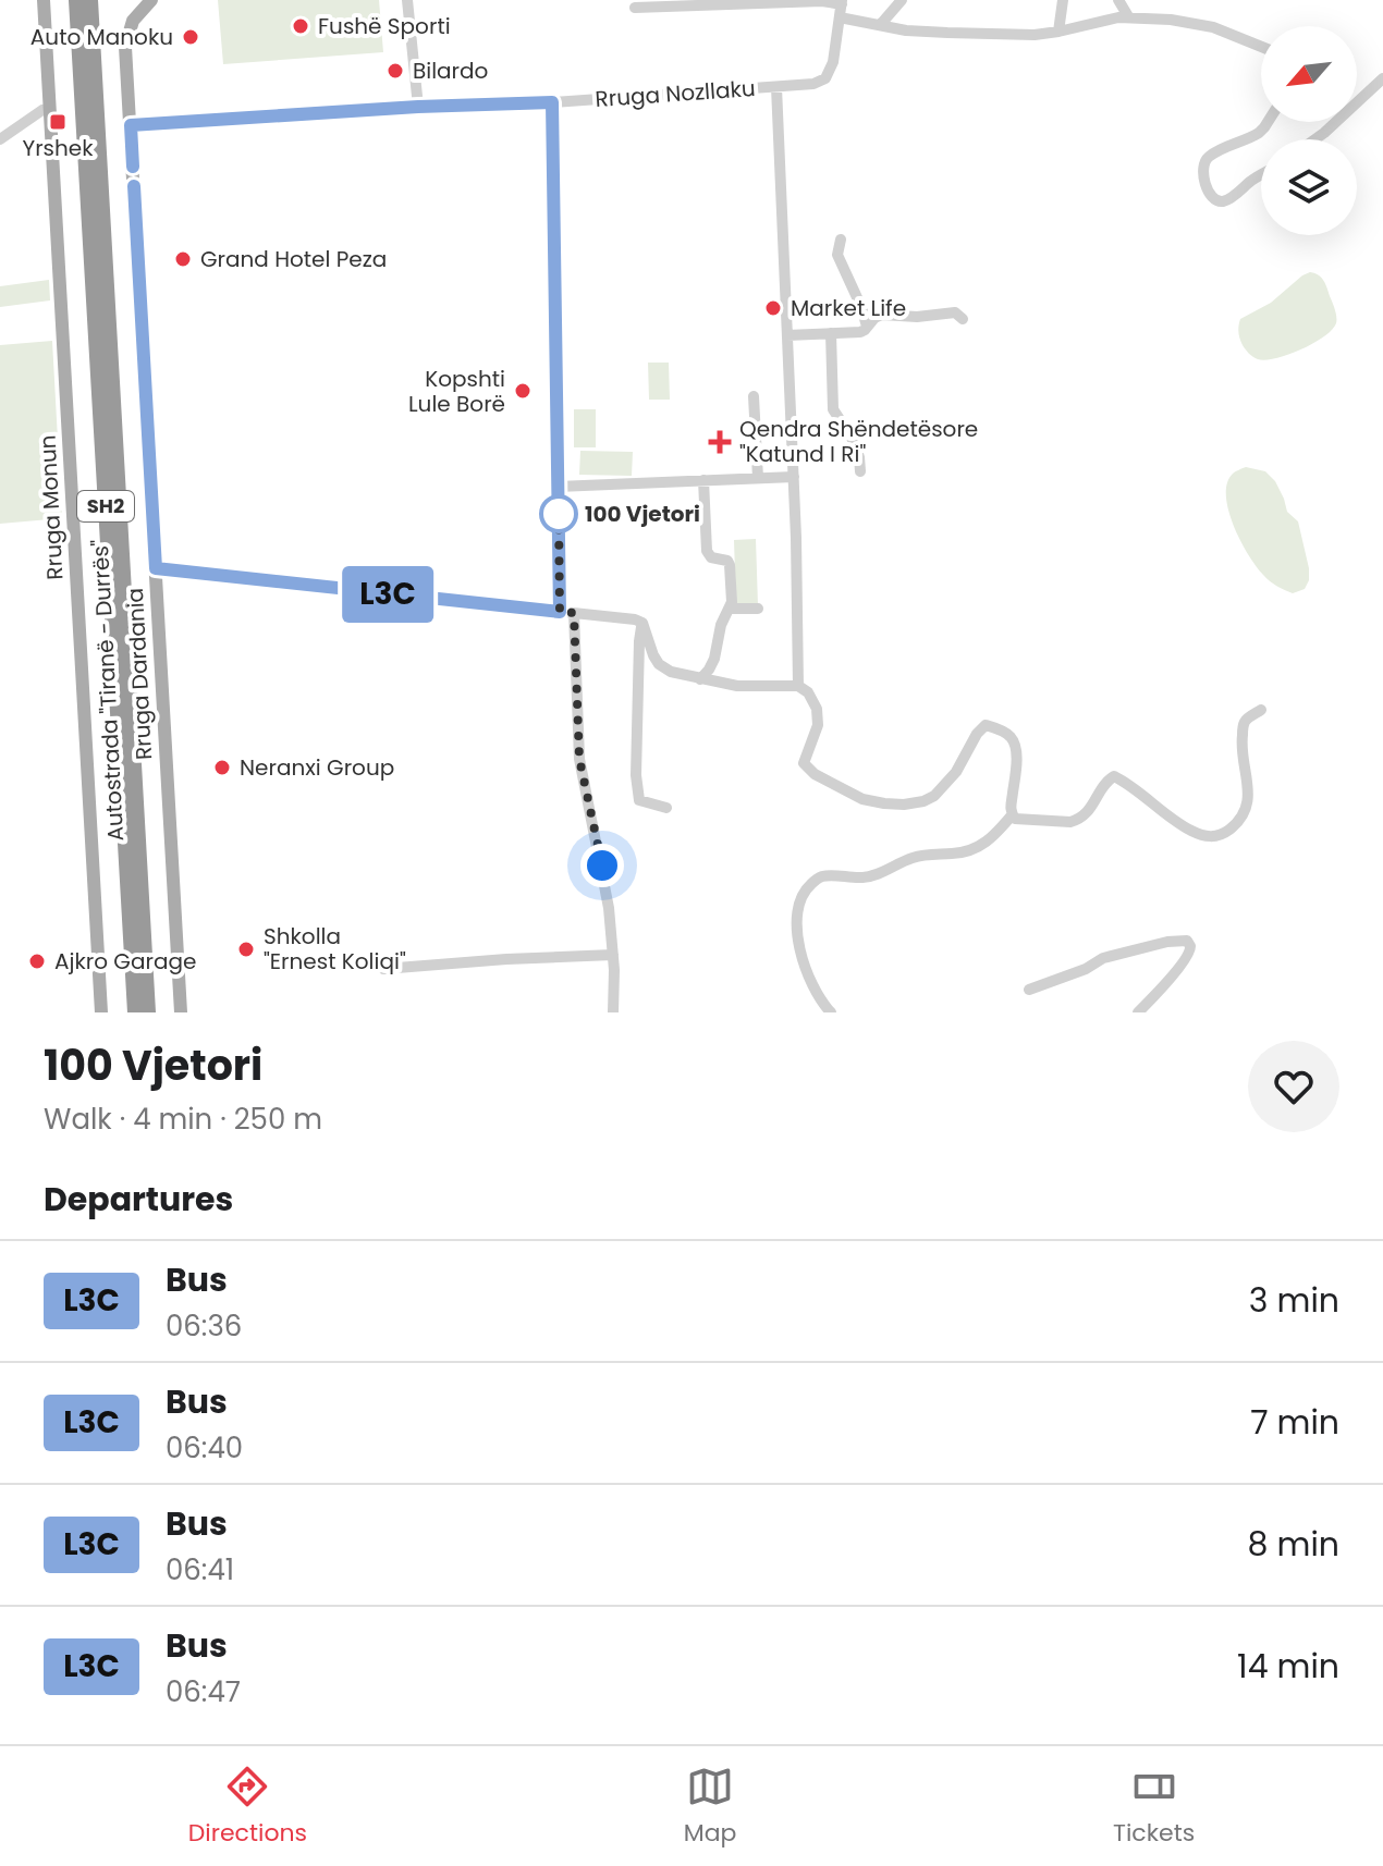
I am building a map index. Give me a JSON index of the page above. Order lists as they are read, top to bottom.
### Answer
{
  "streets": {
    "highway": ["SH2", "Autostrada \"Tiranë - Durrës\""],
    "main road": ["Rruga Monun", "Rruga Dardania"],
    "street": ["Rruga Nozllaku"]
  },
  "crossings": [
    ["Rruga Nozllaku", "Rruga Dardania"]
  ],
  "places": {
    "other": [
      "Fushë Sporti",
      "Auto Manoku",
      "Bilardo",
      "Grand Hotel Peza",
      "Market Life",
      "Kopshti Lule Borë",
      "100 Vjetori",
      "Neranxi Group",
      "Shkolla \"Ernest Koliqi\"",
      "Ajkro Garage"
    ],
    "transit": ["Yrshek"],
    "health": ["Qendra Shëndetësore \"Katund I Ri\""]
  },
  "lines": ["bus line L3C"],
  "north": "bottom left",
  "page": {
    "on_map": "L3C",
    "heading": [
      ["100 Vjetori", "Walk · 4 min · 250 m"],
      "Departures"
    ],
    "list": [
      {
        "mark": "L3C",
        "name": "Bus",
        "note": "06:36",
        "value": "3 min"
      },
      {
        "mark": "L3C",
        "name": "Bus",
        "note": "06:40",
        "value": "7 min"
      },
      {
        "mark": "L3C",
        "name": "Bus",
        "note": "06:41",
        "value": "8 min"
      },
      {
        "mark": "L3C",
        "name": "Bus",
        "note": "06:47",
        "value": "14 min"
      }
    ],
    "tabs": ["Directions", "Map", "Tickets"]
  }
}
